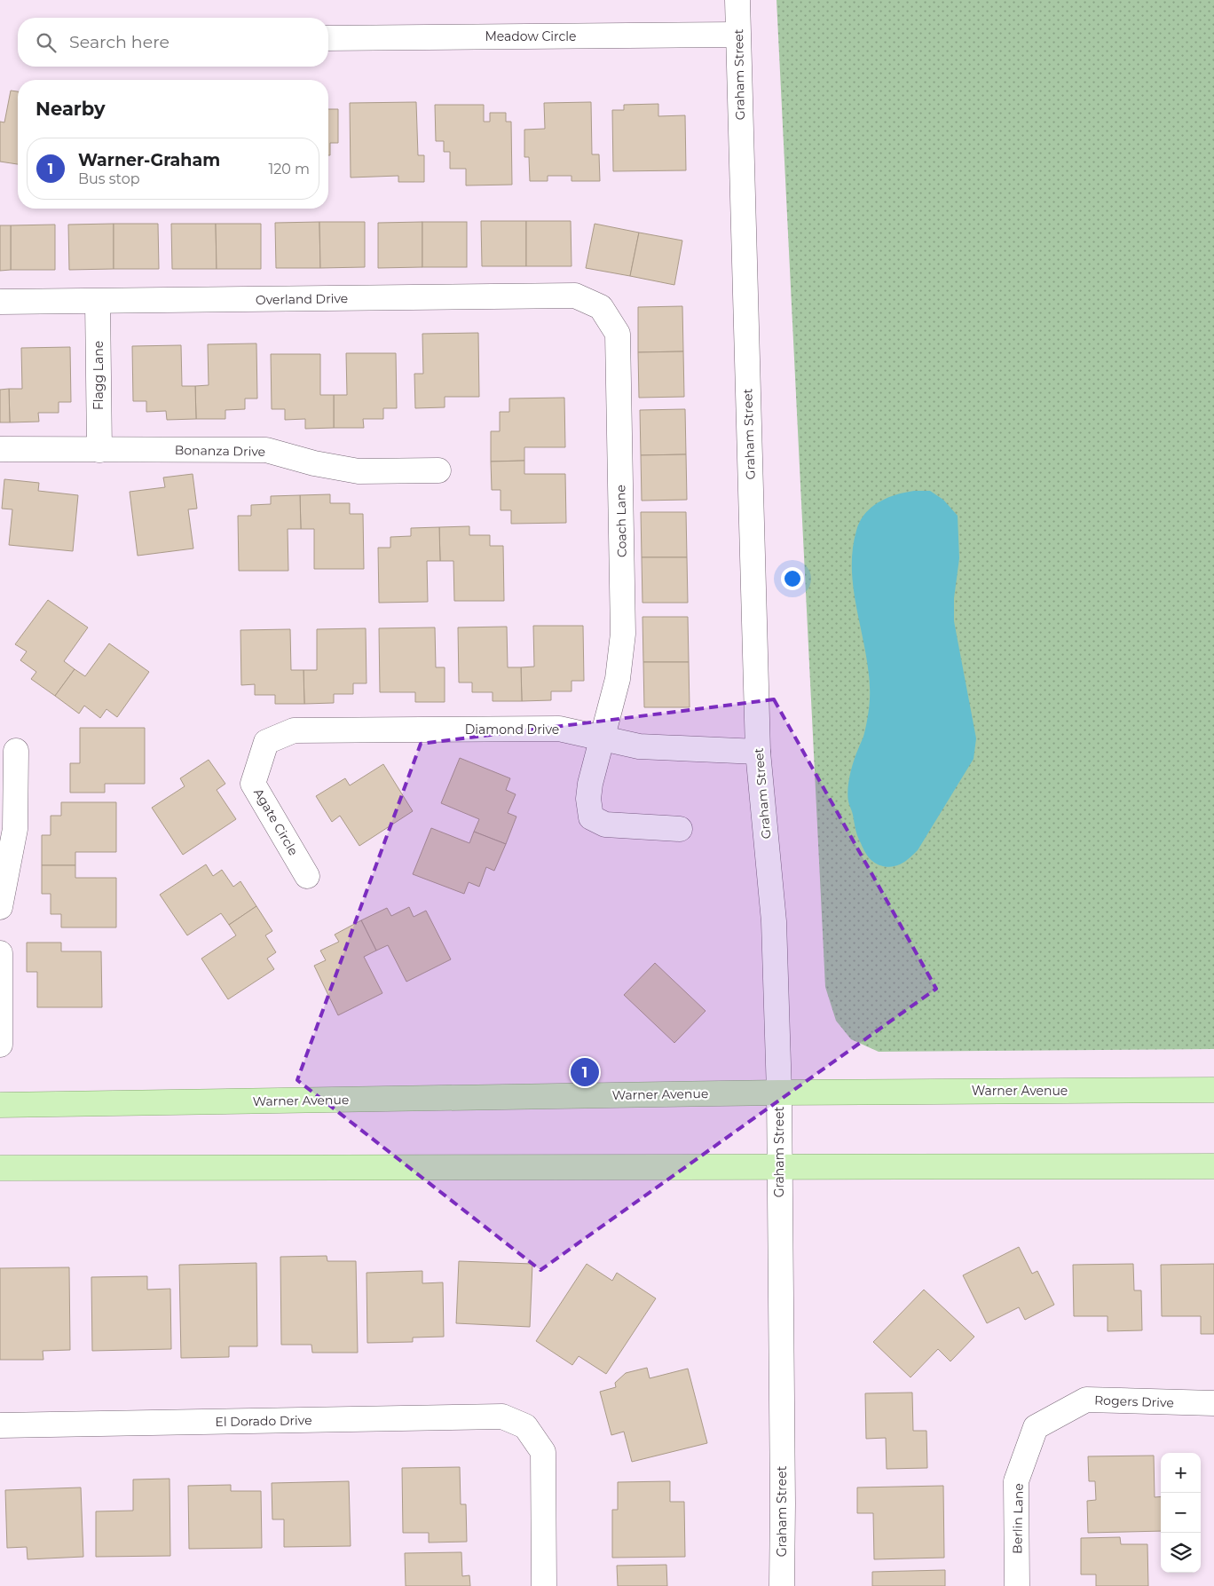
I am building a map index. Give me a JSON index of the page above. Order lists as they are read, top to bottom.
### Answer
{
  "streets": {
    "main road": ["Warner Avenue"],
    "street": [
      "Meadow Circle",
      "Graham Street",
      "Overland Drive",
      "Flagg Lane",
      "Bonanza Drive",
      "Coach Lane",
      "Diamond Drive",
      "Agate Circle",
      "Rogers Drive",
      "El Dorado Drive",
      "Berlin Lane"
    ]
  },
  "crossings": [
    ["Meadow Circle", "Graham Street"],
    ["Graham Street", "Diamond Drive"],
    ["Graham Street", "Warner Avenue"],
    ["Overland Drive", "Flagg Lane"],
    ["Overland Drive", "Coach Lane"],
    ["Flagg Lane", "Bonanza Drive"],
    ["Coach Lane", "Diamond Drive"],
    ["Diamond Drive", "Agate Circle"],
    ["Rogers Drive", "Berlin Lane"]
  ],
  "page": {
    "search": "Search here",
    "heading": "Nearby",
    "list": [
      {
        "mark": "1",
        "name": "Warner-Graham",
        "note": "Bus stop",
        "value": "120 m"
      }
    ],
    "pins": "1",
    "map_buttons": ["+", "−"]
  }
}
